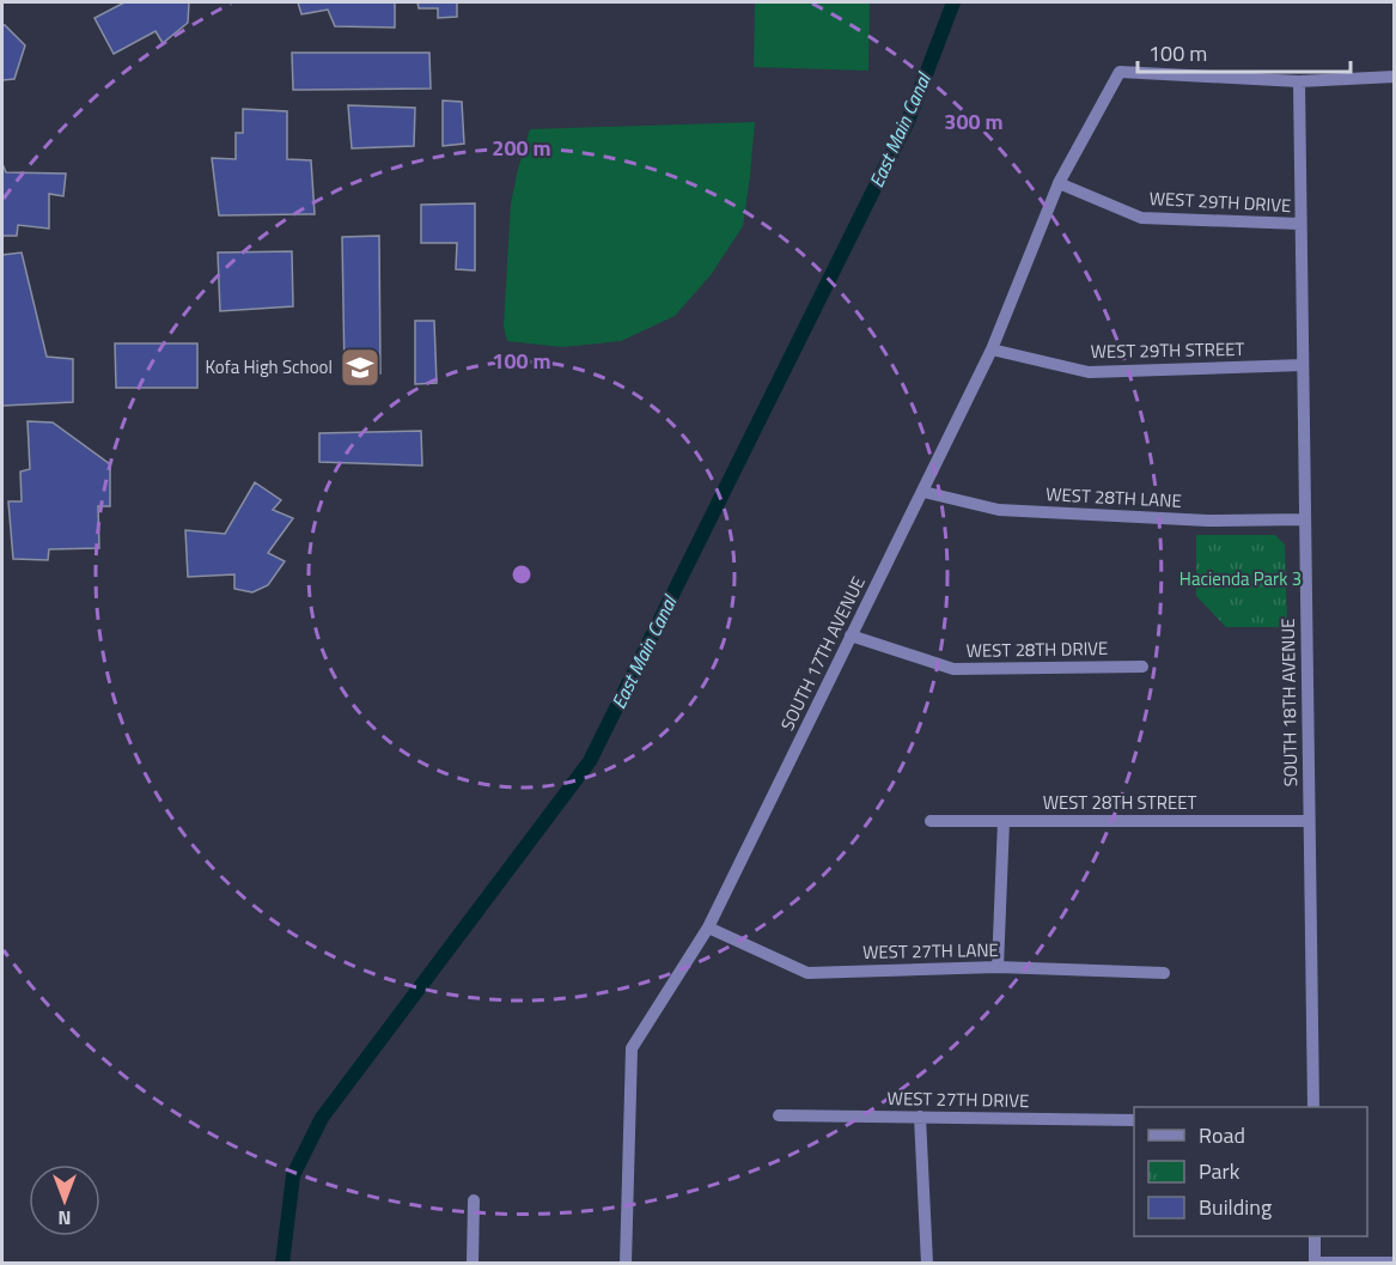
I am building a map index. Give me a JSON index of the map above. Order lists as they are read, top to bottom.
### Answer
{
  "streets": {
    "street": [
      "WEST 29TH DRIVE",
      "WEST 29TH STREET",
      "WEST 28TH LANE",
      "WEST 28TH DRIVE",
      "SOUTH 17TH AVENUE",
      "SOUTH 18TH AVENUE",
      "WEST 28TH STREET",
      "WEST 27TH LANE",
      "WEST 27TH DRIVE"
    ]
  },
  "crossings": [
    ["WEST 29TH DRIVE", "SOUTH 17TH AVENUE"],
    ["WEST 29TH DRIVE", "SOUTH 18TH AVENUE"],
    ["WEST 29TH STREET", "SOUTH 17TH AVENUE"],
    ["WEST 29TH STREET", "SOUTH 18TH AVENUE"],
    ["WEST 28TH LANE", "SOUTH 17TH AVENUE"],
    ["WEST 28TH LANE", "SOUTH 18TH AVENUE"],
    ["WEST 28TH DRIVE", "SOUTH 17TH AVENUE"],
    ["SOUTH 17TH AVENUE", "SOUTH 18TH AVENUE"],
    ["SOUTH 17TH AVENUE", "WEST 27TH LANE"],
    ["SOUTH 18TH AVENUE", "WEST 28TH STREET"]
  ],
  "water": ["East Main Canal"],
  "parks": ["Hacienda Park 3"],
  "places": {
    "school or university": ["Kofa High School"]
  },
  "legend": ["Road", "Park", "Building"],
  "scale_bar": "100 m",
  "north": "bottom",
  "rings": ["300 m", "200 m", "100 m"]
}
